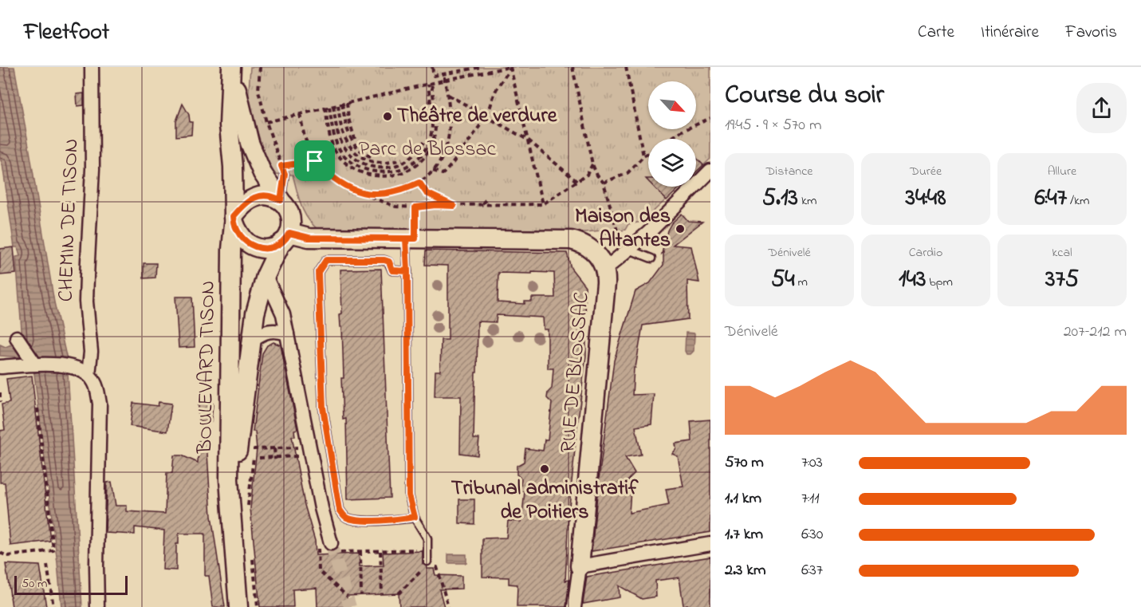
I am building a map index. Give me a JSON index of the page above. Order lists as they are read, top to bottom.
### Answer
{
  "streets": {
    "main road": ["BOULEVARD TISON", "RUE DE BLOSSAC"],
    "street": ["CHEMIN DE TISON"]
  },
  "parks": ["Parc de Blossac"],
  "places": ["Théâtre de verdure", "Maison des Altantes", "Tribunal administratif de Poitiers"],
  "scale_bar": "50 m",
  "north": "bottom right",
  "page": {
    "header": "Fleetfoot",
    "nav": ["Carte", "Itinéraire", "Favoris"],
    "heading": ["Course du soir", "19:45 · 9 × 570 m"],
    "stats": [
      ["Distance", "5.13 km"],
      ["Durée", "34:48"],
      ["Allure", "6:47 /km"],
      ["Dénivelé", "54 m"],
      ["Cardio", "143 bpm"],
      ["kcal", "375"]
    ],
    "chart": ["Dénivelé", "207–212 m"],
    "list": [
      {
        "name": "570 m",
        "note": "7:03"
      },
      {
        "name": "1.1 km",
        "note": "7:11"
      },
      {
        "name": "1.7 km",
        "note": "6:30"
      },
      {
        "name": "2.3 km",
        "note": "6:37"
      }
    ],
    "scale": "50 m"
  }
}
